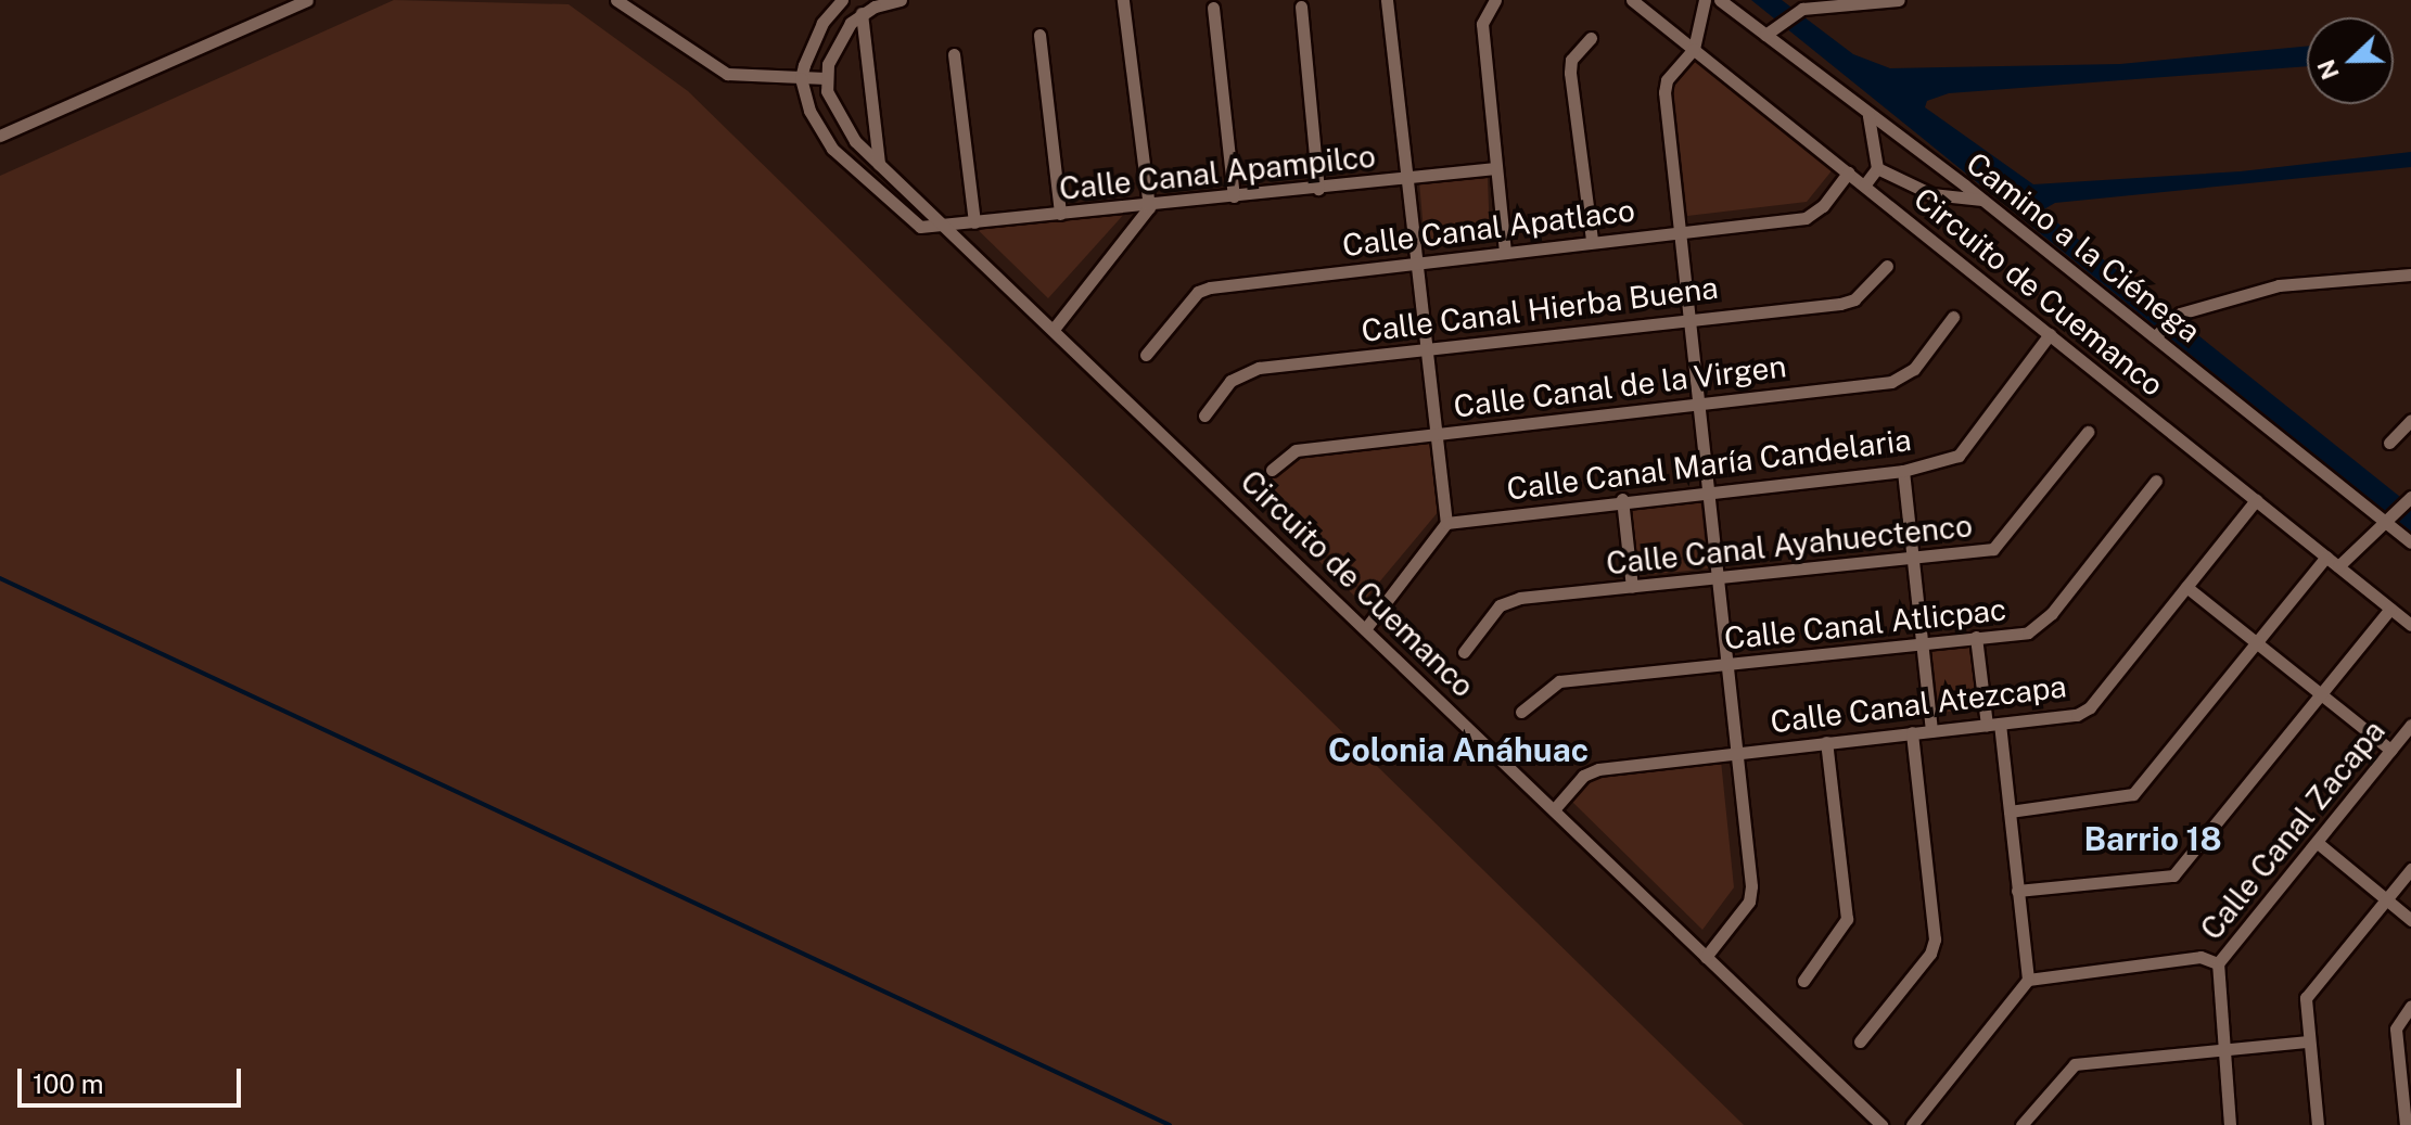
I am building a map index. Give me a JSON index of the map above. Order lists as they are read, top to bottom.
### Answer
{
  "streets": {
    "street": [
      "Calle Canal Apampilco",
      "Calle Canal Apatlaco",
      "Camino a la Ciénega",
      "Circuito de Cuemanco",
      "Calle Canal Hierba Buena",
      "Calle Canal de la Virgen",
      "Calle Canal María Candelaria",
      "Calle Canal Ayahuectenco",
      "Calle Canal Atlicpac",
      "Calle Canal Atezcapa",
      "Calle Canal Zacapa"
    ]
  },
  "crossings": [
    ["Calle Canal Apampilco", "Circuito de Cuemanco"],
    ["Calle Canal Apatlaco", "Circuito de Cuemanco"],
    ["Circuito de Cuemanco", "Calle Canal María Candelaria"],
    ["Circuito de Cuemanco", "Calle Canal Atezcapa"]
  ],
  "districts": ["Colonia Anáhuac", "Barrio 18"],
  "scale_bar": "100 m",
  "north": "left"
}
